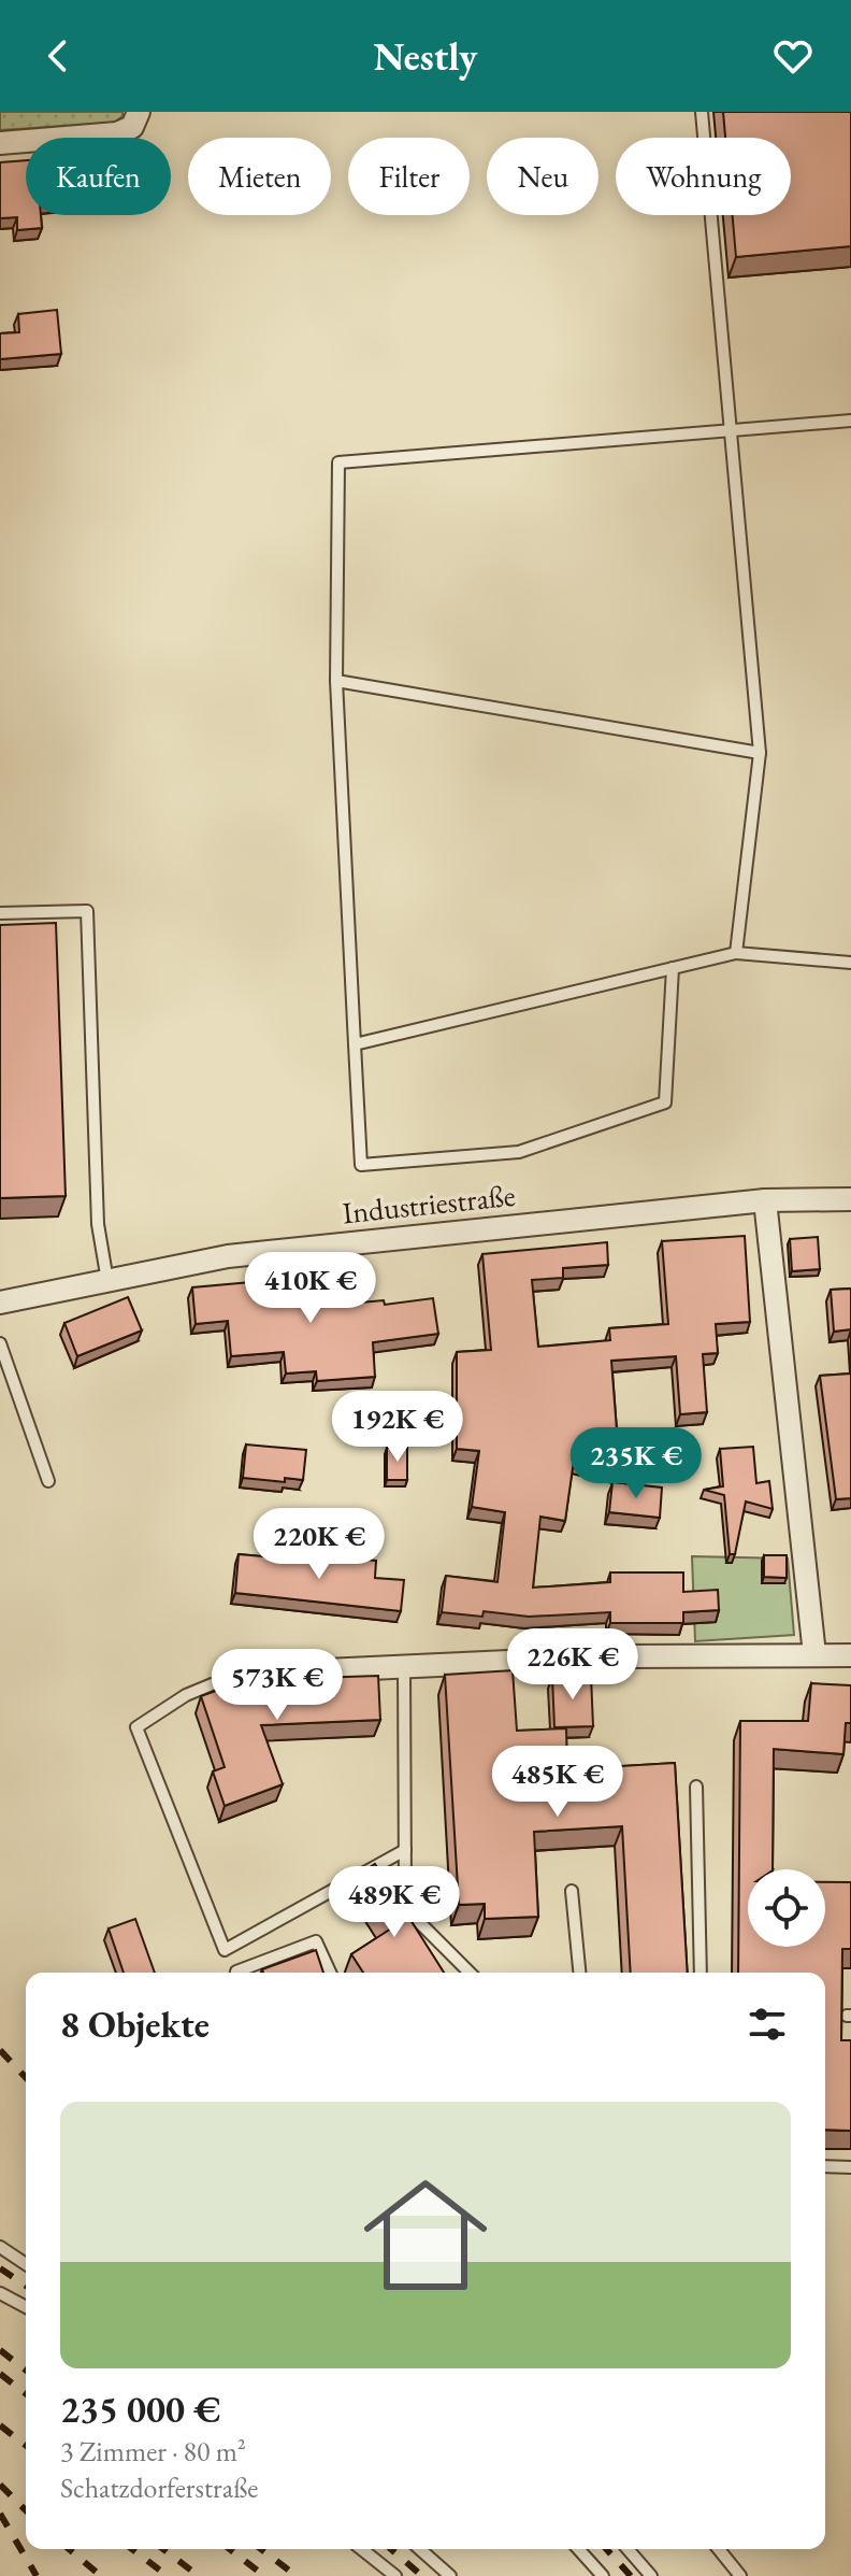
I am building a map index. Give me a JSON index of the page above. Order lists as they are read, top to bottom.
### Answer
{
  "streets": {
    "street": ["Industriestraße"]
  },
  "page": {
    "header": "Nestly",
    "chip": [
      "Kaufen",
      "Mieten",
      "Filter",
      "Neu",
      "Wohnung"
    ],
    "price": [
      "410K €",
      "192K €",
      "235K €",
      "220K €",
      "226K €",
      "573K €",
      "485K €",
      "489K €"
    ],
    "heading": "8 Objekte",
    "list": [
      {
        "name": "235 000 €",
        "note": "3 Zimmer · 80 m² · Schatzdorferstraße"
      }
    ]
  }
}
